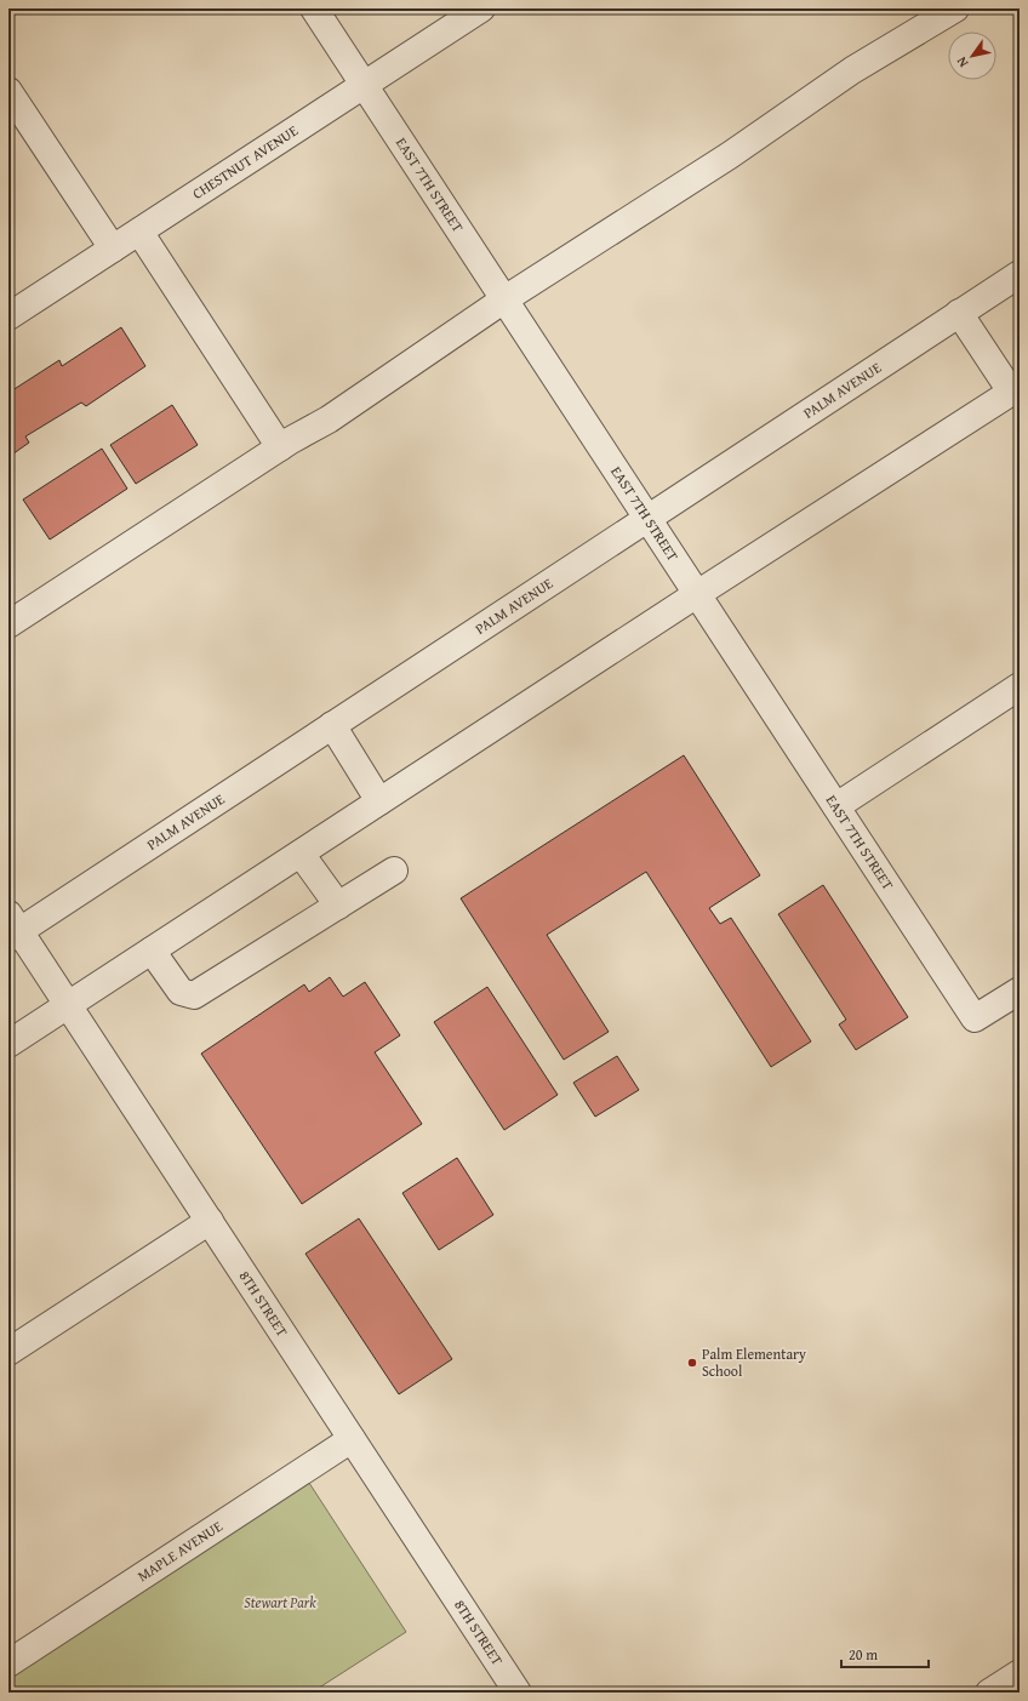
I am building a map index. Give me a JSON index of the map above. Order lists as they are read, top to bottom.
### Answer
{
  "streets": {
    "street": [
      "CHESTNUT AVENUE",
      "EAST 7TH STREET",
      "PALM AVENUE",
      "8TH STREET",
      "MAPLE AVENUE"
    ]
  },
  "crossings": [
    ["CHESTNUT AVENUE", "EAST 7TH STREET"],
    ["EAST 7TH STREET", "PALM AVENUE"],
    ["PALM AVENUE", "8TH STREET"],
    ["8TH STREET", "MAPLE AVENUE"]
  ],
  "parks": ["Stewart Park"],
  "places": ["Palm Elementary School"],
  "scale_bar": "20 m",
  "north": "bottom left"
}
